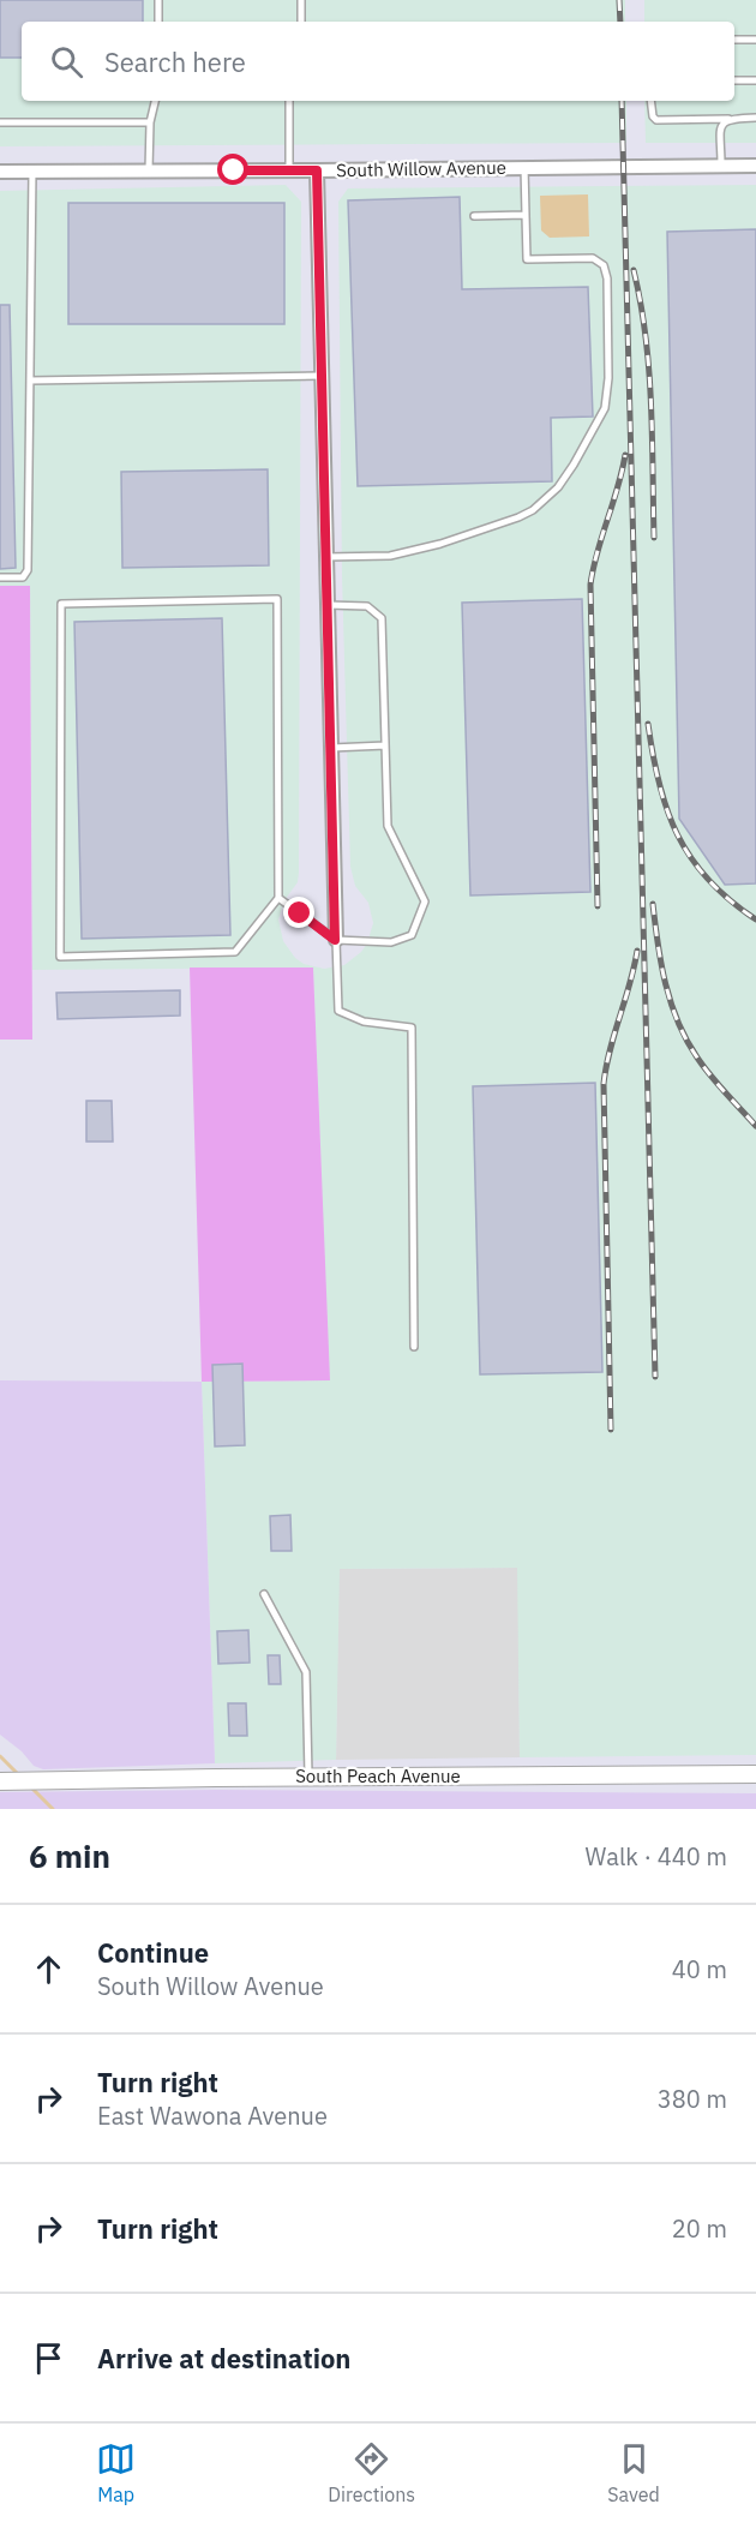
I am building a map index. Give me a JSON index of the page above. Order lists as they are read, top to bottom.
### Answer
{
  "streets": {
    "street": ["South Willow Avenue", "South Peach Avenue"]
  },
  "page": {
    "search": "Search here",
    "heading": ["6 min", "Walk · 440 m"],
    "list": [
      ["Continue", "South Willow Avenue", "40 m"],
      ["Turn right", "East Wawona Avenue", "380 m"],
      ["Turn right", "20 m"],
      "Arrive at destination"
    ],
    "nav": ["Map", "Directions", "Saved"]
  }
}
